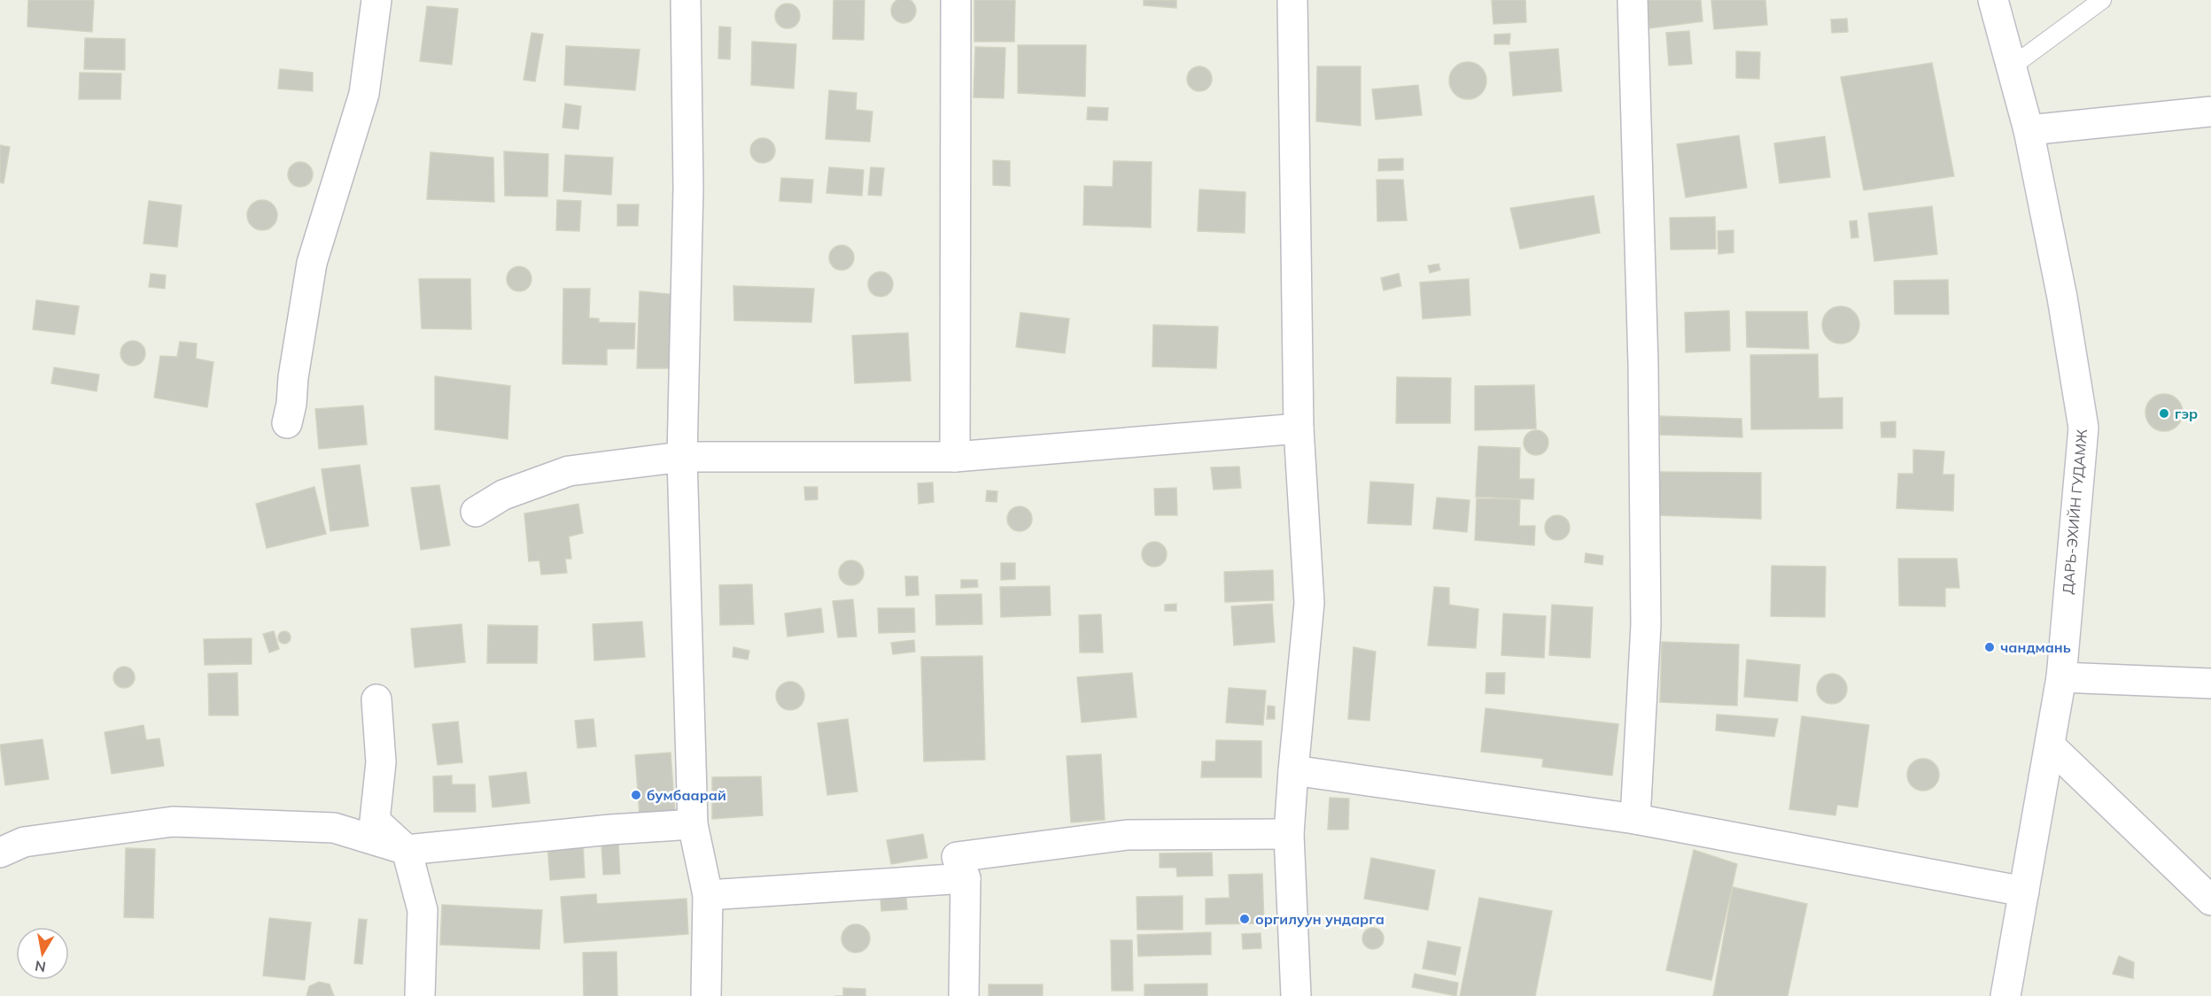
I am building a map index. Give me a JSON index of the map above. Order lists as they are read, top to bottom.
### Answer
{
  "streets": {
    "street": ["ДАРЬ-ЭХИЙН ГУДАМЖ"]
  },
  "places": [
    "гэр",
    "чандмань",
    "бумбаарай",
    "оргилуун ундарга"
  ],
  "north": "bottom"
}
